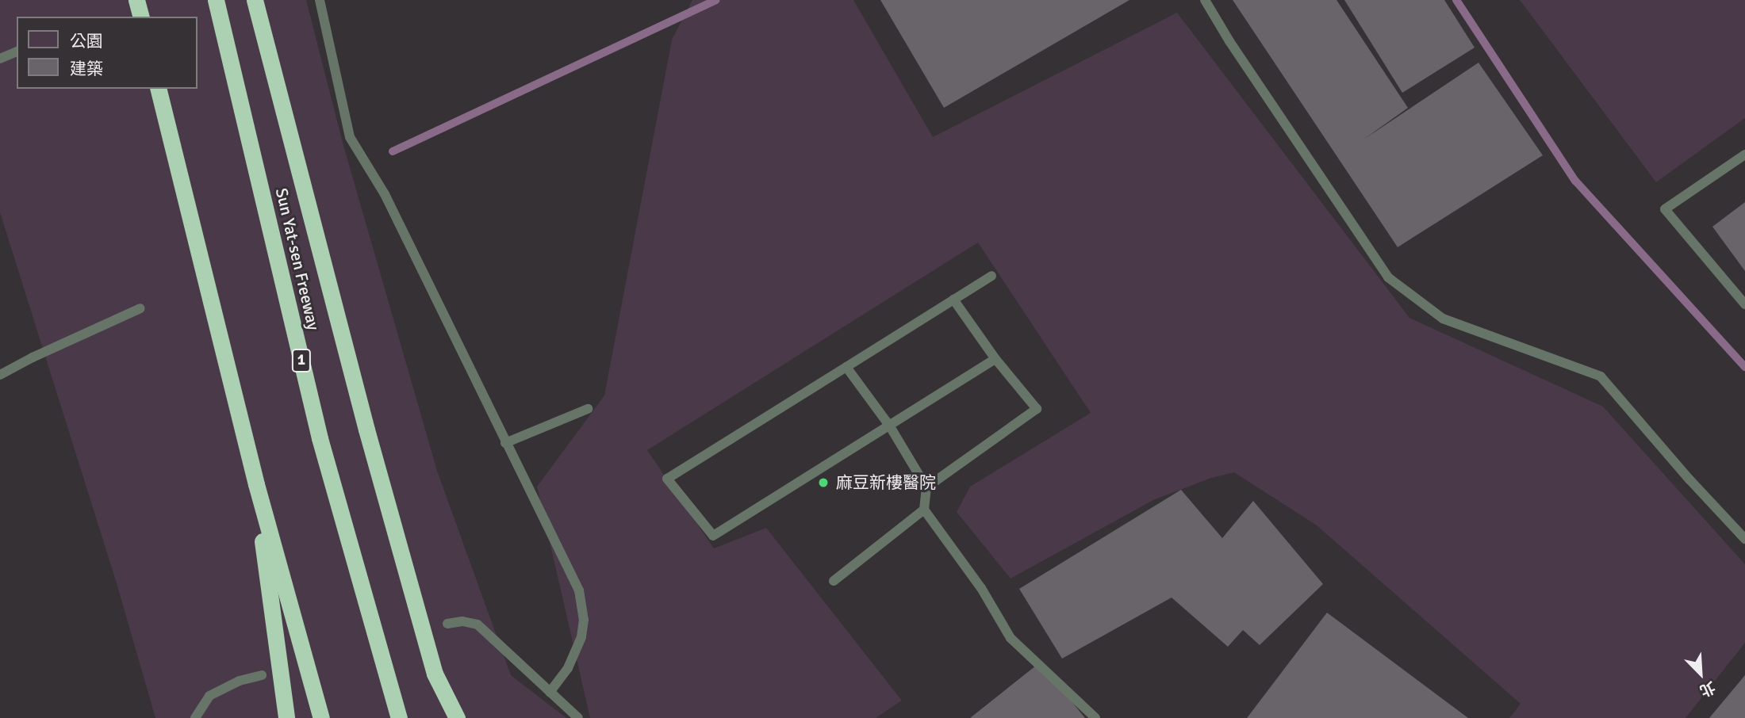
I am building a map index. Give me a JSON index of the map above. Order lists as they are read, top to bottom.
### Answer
{
  "streets": {
    "highway": ["Sun Yat-sen Freeway", "1"]
  },
  "places": ["麻豆新樓醫院"],
  "legend": ["公園", "建築"],
  "north": "bottom right"
}
